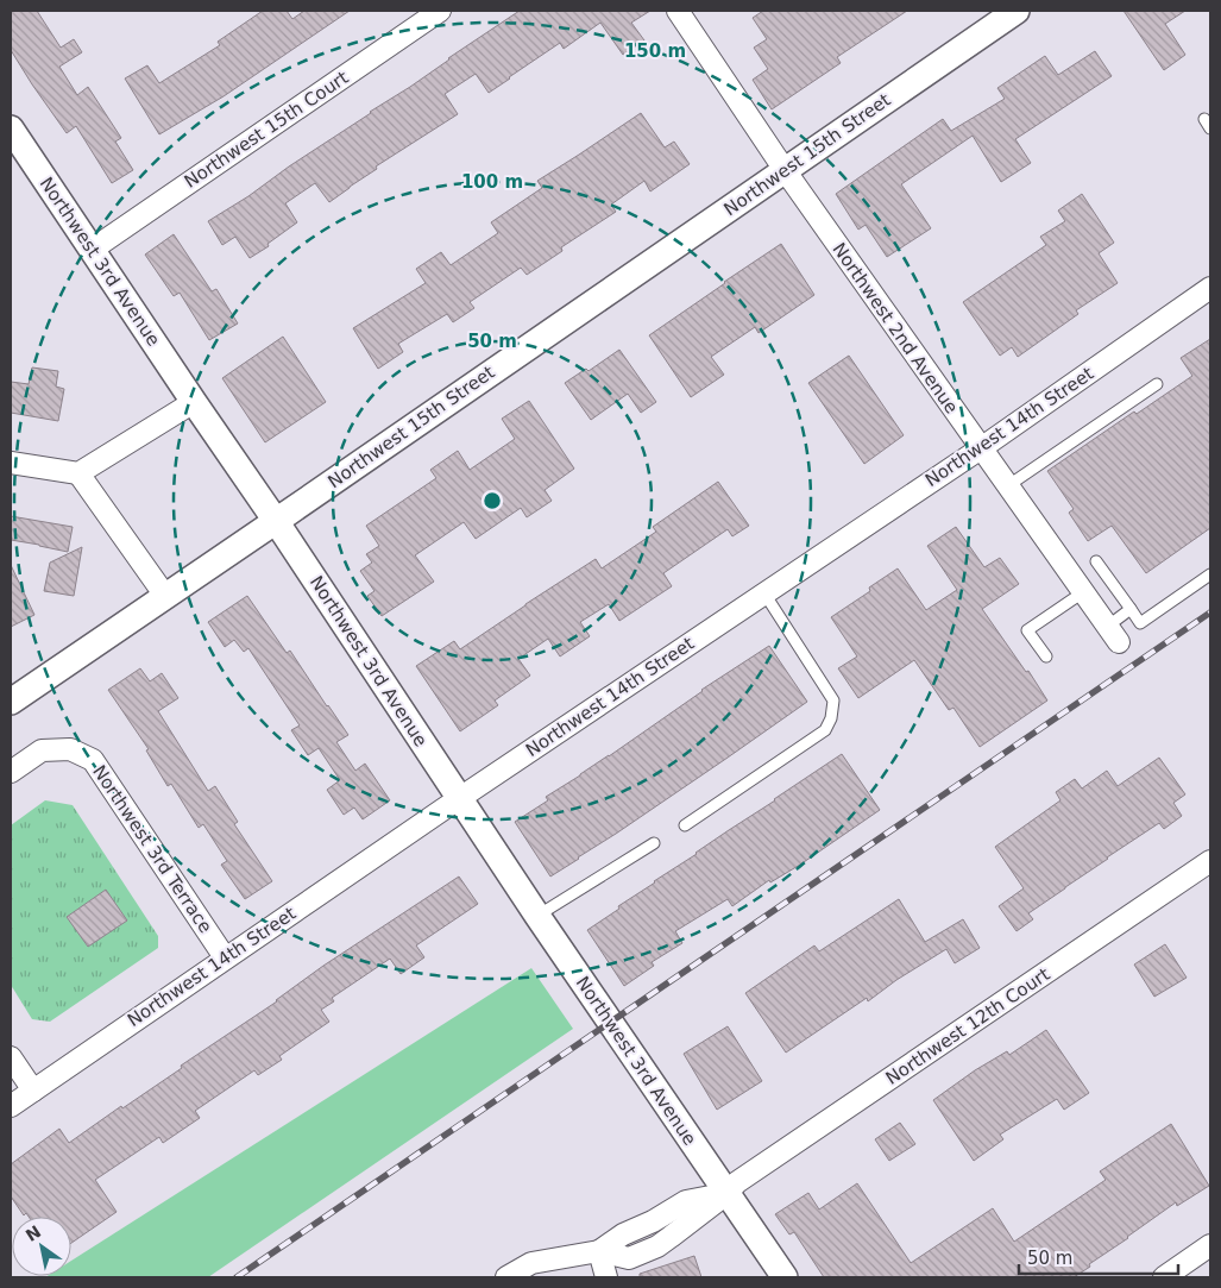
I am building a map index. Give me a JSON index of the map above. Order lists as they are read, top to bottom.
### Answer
{
  "streets": {
    "street": [
      "Northwest 15th Court",
      "Northwest 15th Street",
      "Northwest 3rd Avenue",
      "Northwest 2nd Avenue",
      "Northwest 14th Street",
      "Northwest 3rd Terrace",
      "Northwest 12th Court"
    ]
  },
  "crossings": [
    ["Northwest 15th Court", "Northwest 3rd Avenue"],
    ["Northwest 15th Street", "Northwest 3rd Avenue"],
    ["Northwest 15th Street", "Northwest 2nd Avenue"],
    ["Northwest 3rd Avenue", "Northwest 14th Street"],
    ["Northwest 3rd Avenue", "Northwest 12th Court"],
    ["Northwest 2nd Avenue", "Northwest 14th Street"],
    ["Northwest 14th Street", "Northwest 3rd Terrace"]
  ],
  "scale_bar": "50 m",
  "north": "top left",
  "rings": ["150 m", "100 m", "50 m"]
}
